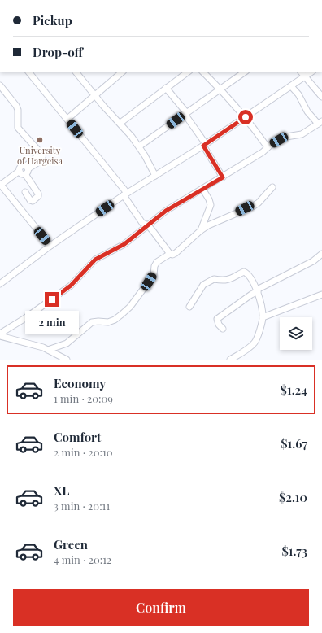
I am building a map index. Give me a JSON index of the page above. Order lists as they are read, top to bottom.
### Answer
{
  "places": ["University of Hargeisa"],
  "page": {
    "banner": ["Pickup", "Drop-off"],
    "bubble": "2 min",
    "list": [
      {
        "name": "Economy",
        "note": "1 min · 20:09",
        "value": "$1.24"
      },
      {
        "name": "Comfort",
        "note": "2 min · 20:10",
        "value": "$1.67"
      },
      {
        "name": "XL",
        "note": "3 min · 20:11",
        "value": "$2.10"
      },
      {
        "name": "Green",
        "note": "4 min · 20:12",
        "value": "$1.73"
      }
    ],
    "buttons": "Confirm"
  }
}
